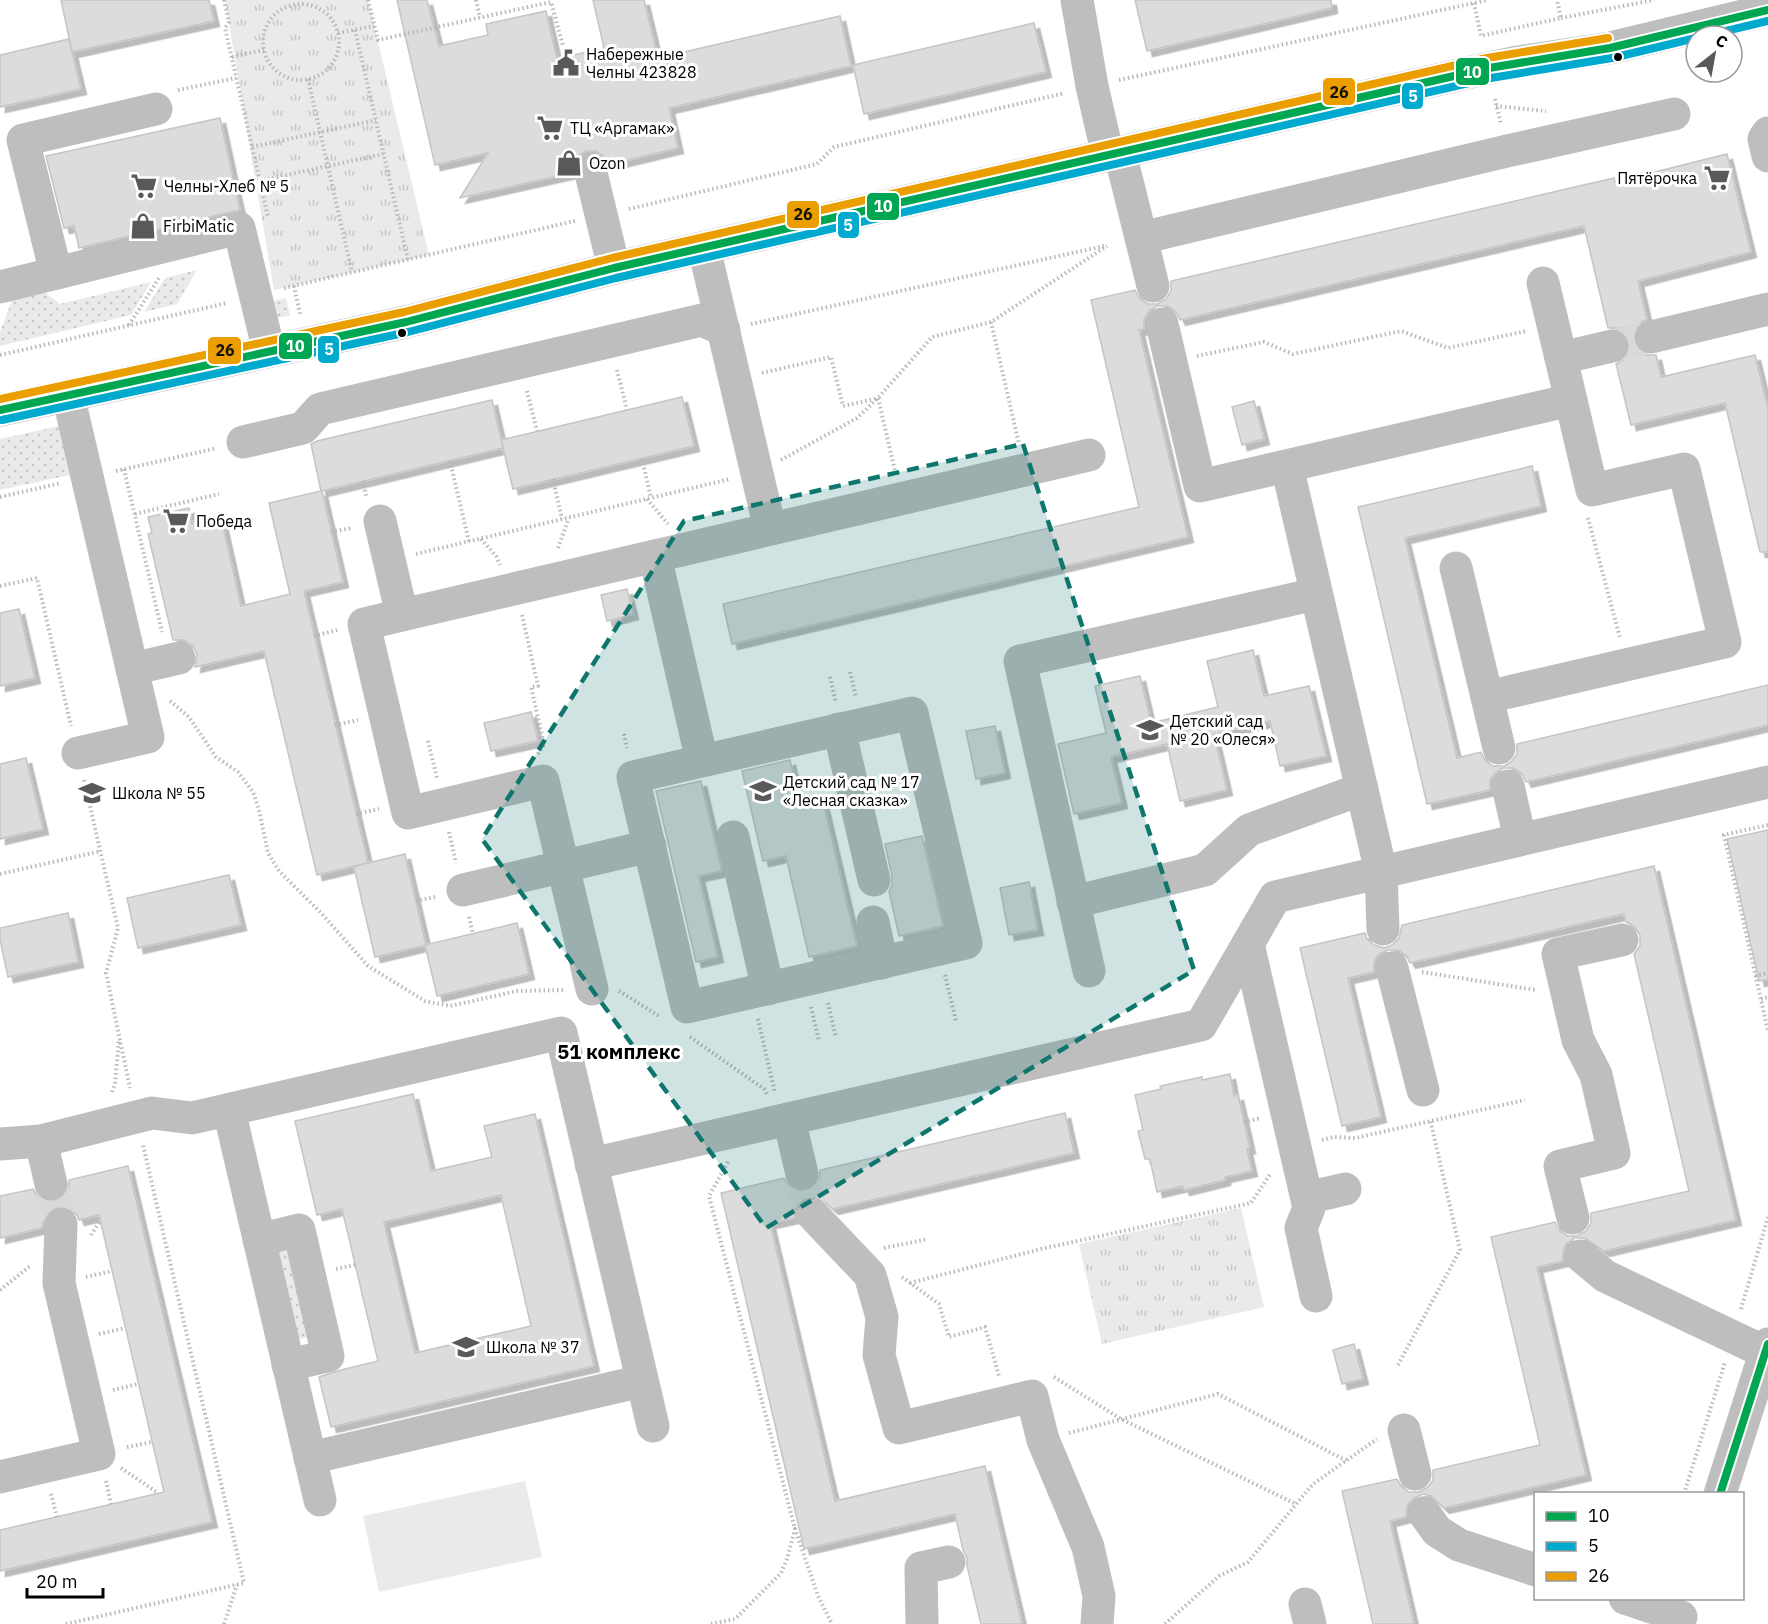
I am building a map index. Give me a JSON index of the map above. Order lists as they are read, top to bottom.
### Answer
{
  "districts": ["51 комплекс"],
  "places": {
    "public building": ["Набережные Челны 423828"],
    "supermarket": [
      "ТЦ «Аргамак»",
      "Пятёрочка",
      "Челны-Хлеб № 5",
      "Победа"
    ],
    "shop": ["Ozon", "FirbiMatic"],
    "school or university": [
      "Детский сад № 20 «Олеся»",
      "Детский сад № 17 «Лесная сказка»",
      "Школа № 55",
      "Школа № 37"
    ]
  },
  "lines": ["transit line 10", "transit line 5", "transit line 26"],
  "legend": ["10", "5", "26"],
  "scale_bar": "20 m",
  "north": "top right"
}
